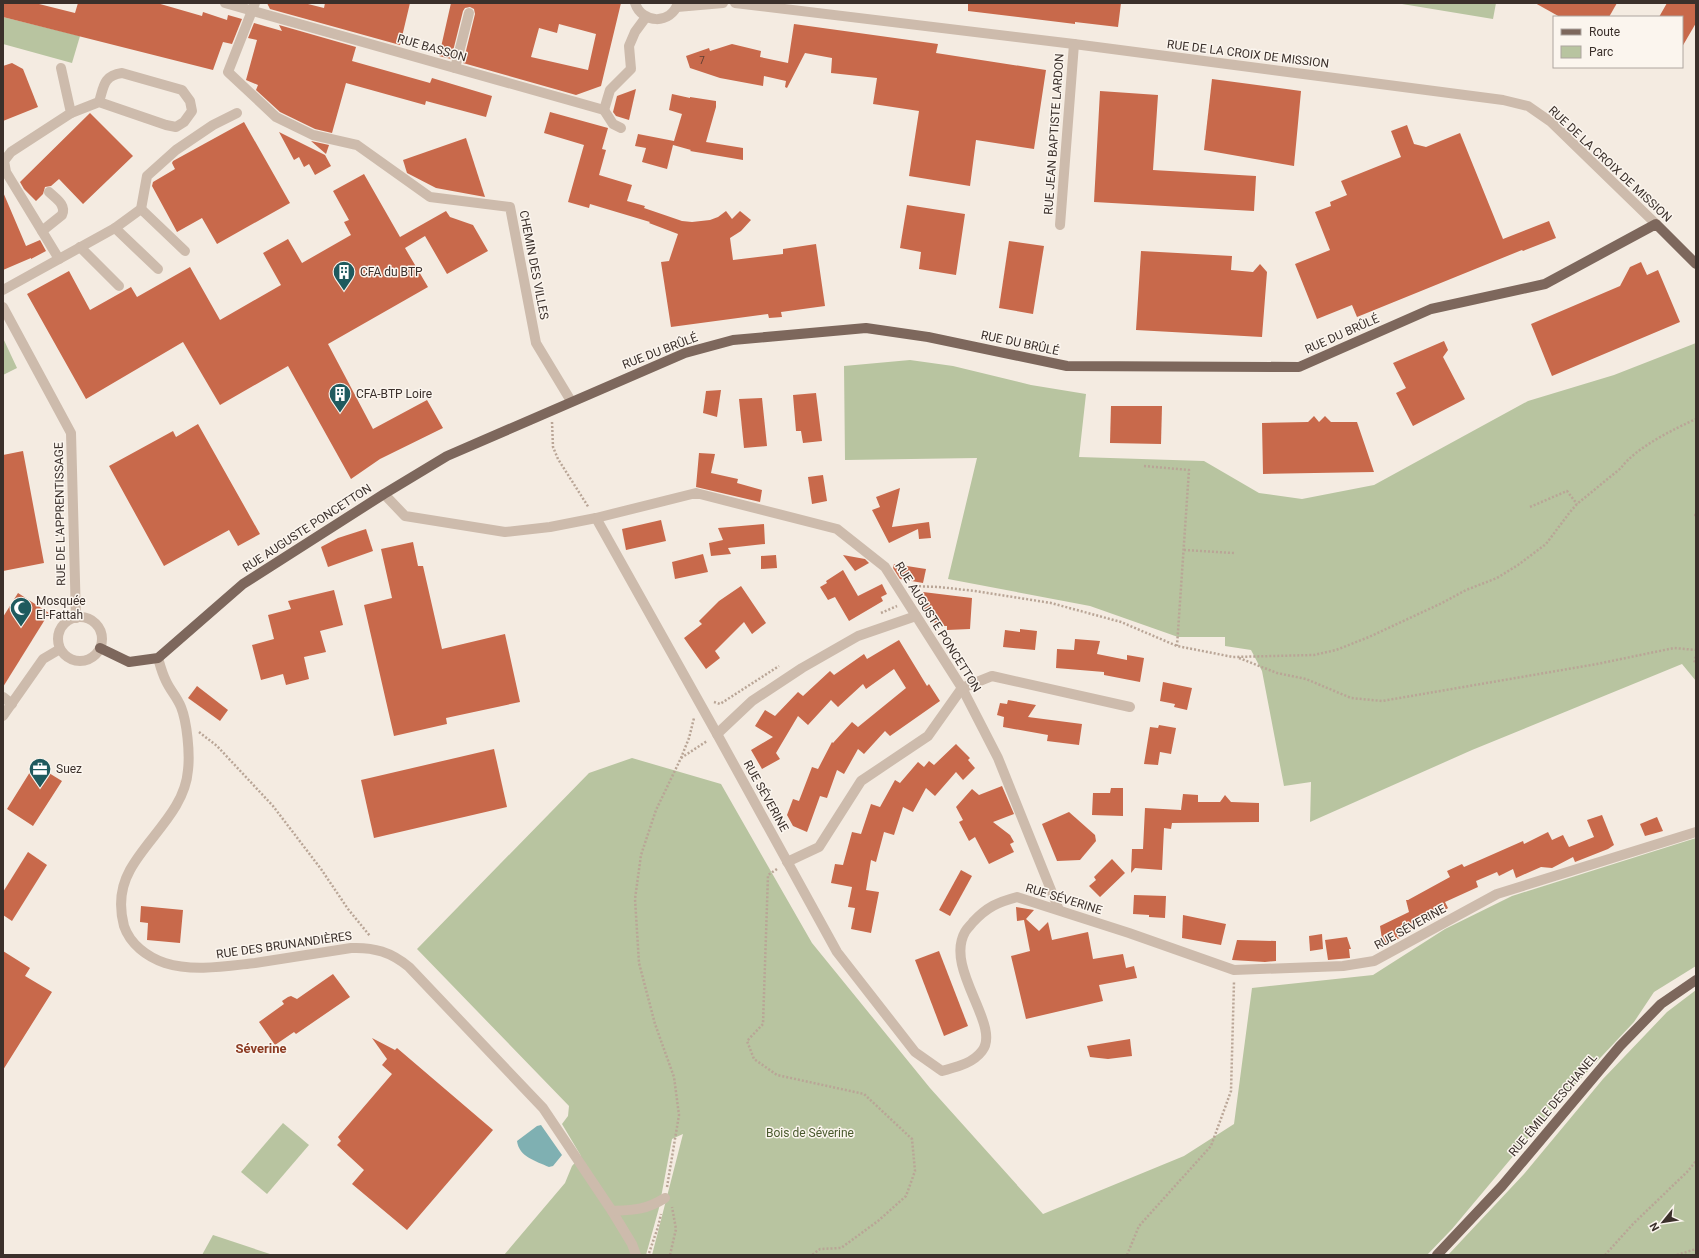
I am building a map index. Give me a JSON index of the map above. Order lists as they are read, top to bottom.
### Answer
{
  "streets": {
    "main road": [
      "RUE DE LA CROIX DE MISSION",
      "RUE DU BRÛLÉ",
      "RUE AUGUSTE PONCETTON",
      "RUE ÉMILE DESCHANEL"
    ],
    "street": [
      "RUE BASSON",
      "RUE JEAN BAPTISTE LARDON",
      "CHEMIN DES VILLES",
      "RUE DE L'APPRENTISSAGE",
      "RUE SÉVERINE",
      "RUE DES BRUNANDIÈRES"
    ]
  },
  "crossings": [
    ["RUE BASSON", "CHEMIN DES VILLES"],
    ["RUE DE LA CROIX DE MISSION", "RUE JEAN BAPTISTE LARDON"],
    ["RUE DE LA CROIX DE MISSION", "RUE DU BRÛLÉ"],
    ["CHEMIN DES VILLES", "RUE DU BRÛLÉ"],
    ["RUE DU BRÛLÉ", "RUE AUGUSTE PONCETTON"],
    ["RUE AUGUSTE PONCETTON", "RUE SÉVERINE"],
    ["RUE AUGUSTE PONCETTON", "RUE DES BRUNANDIÈRES"]
  ],
  "districts": ["Séverine"],
  "parks": ["Bois de Séverine"],
  "places": {
    "building": ["CFA du BTP", "CFA-BTP Loire"],
    "mosque": ["Mosquée El-Fattah"],
    "office": ["Suez"]
  },
  "house_numbers": ["7"],
  "legend": ["Route", "Parc"],
  "north": "bottom left"
}
